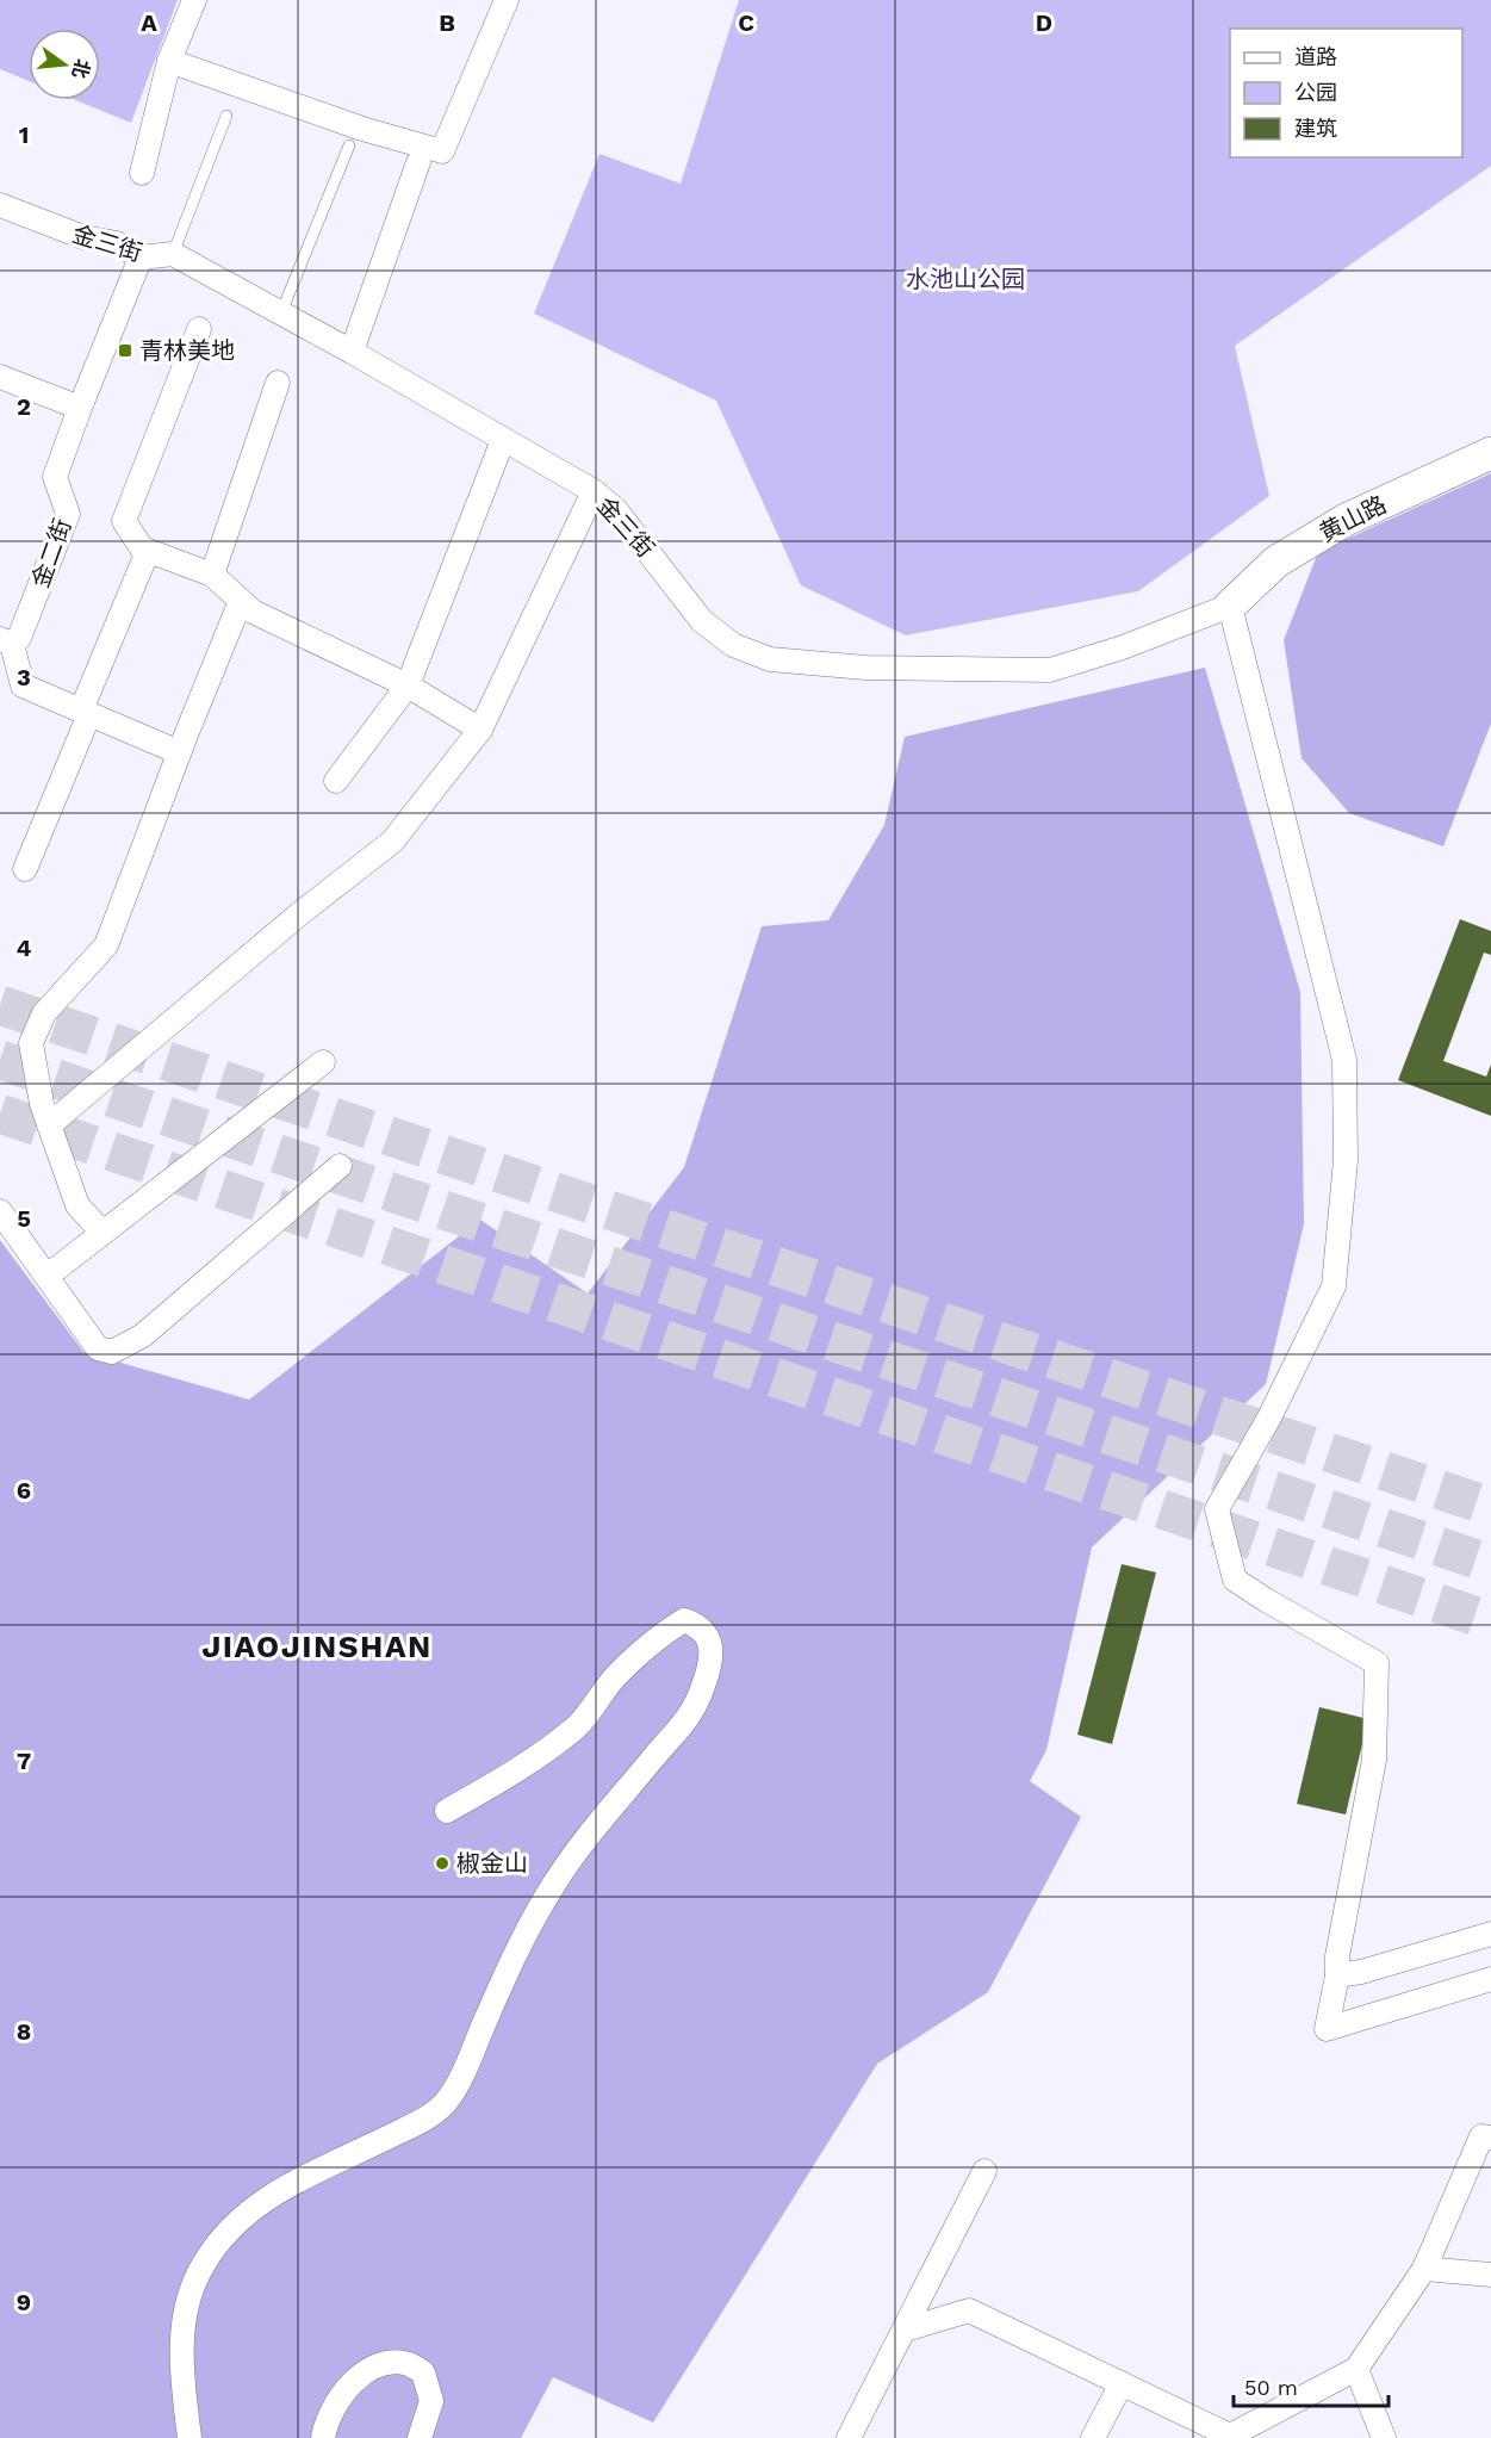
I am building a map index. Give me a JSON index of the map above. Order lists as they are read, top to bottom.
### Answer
{
  "streets": {
    "street": ["金三街", "黄山路", "金二街"]
  },
  "crossings": [
    ["金三街", "黄山路"],
    ["金三街", "金二街"]
  ],
  "districts": ["JIAOJINSHAN"],
  "parks": ["水池山公园"],
  "places": {
    "transit": ["青林美地"],
    "other": ["椒金山"]
  },
  "legend": ["道路", "公园", "建筑"],
  "scale_bar": "50 m",
  "north": "right",
  "grid": {
    "columns": [
      "A",
      "B",
      "C",
      "D"
    ],
    "rows": [
      "1",
      "2",
      "3",
      "4",
      "5",
      "6",
      "7",
      "8",
      "9"
    ]
  }
}
